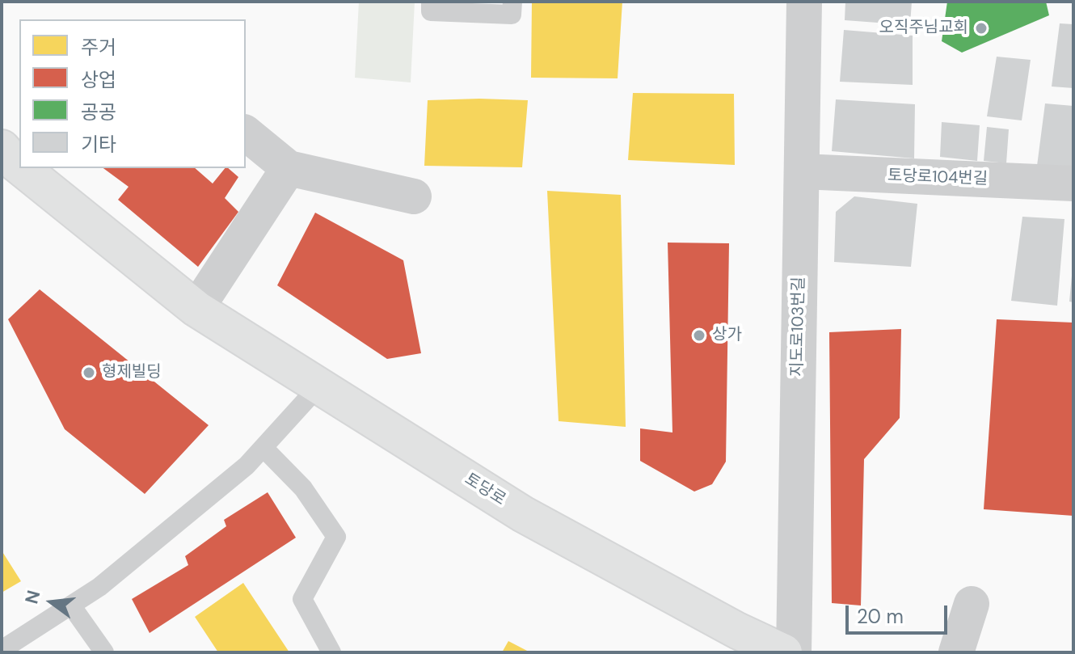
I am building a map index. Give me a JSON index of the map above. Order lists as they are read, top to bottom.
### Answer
{
  "streets": {
    "main road": ["토당로"],
    "street": ["토당로104번길", "지도로103번길"]
  },
  "crossings": [
    ["토당로104번길", "지도로103번길"]
  ],
  "places": ["오직주님교회", "상가", "형제빌딩"],
  "legend": [
    "주거",
    "상업",
    "공공",
    "기타"
  ],
  "scale_bar": "20 m",
  "north": "left"
}
